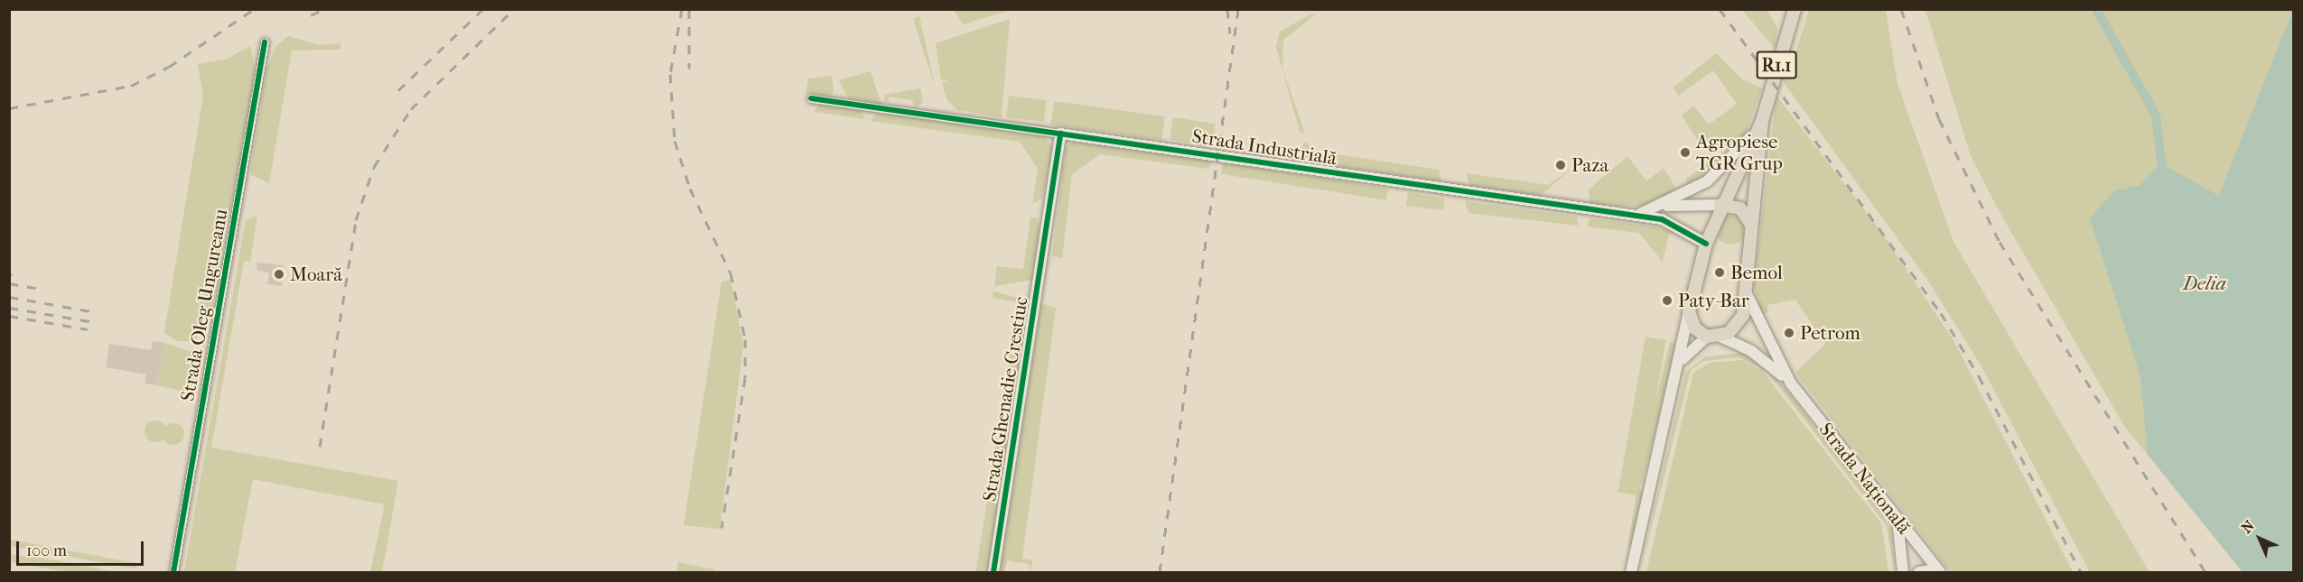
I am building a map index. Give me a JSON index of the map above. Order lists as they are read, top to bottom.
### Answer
{
  "streets": {
    "main road": ["R1.1", "Strada Națională"],
    "street": ["Strada Industrială", "Strada Oleg Ungureanu", "Strada Ghenadie Crestiuc"]
  },
  "crossings": [
    ["R1.1", "Strada Industrială"],
    ["Strada Industrială", "Strada Ghenadie Crestiuc"]
  ],
  "water": ["Delia"],
  "places": [
    "Agropiese TGR Grup",
    "Paza",
    "Bemol",
    "Moară",
    "Paty-Bar",
    "Petrom"
  ],
  "scale_bar": "100 m",
  "north": "top left"
}
